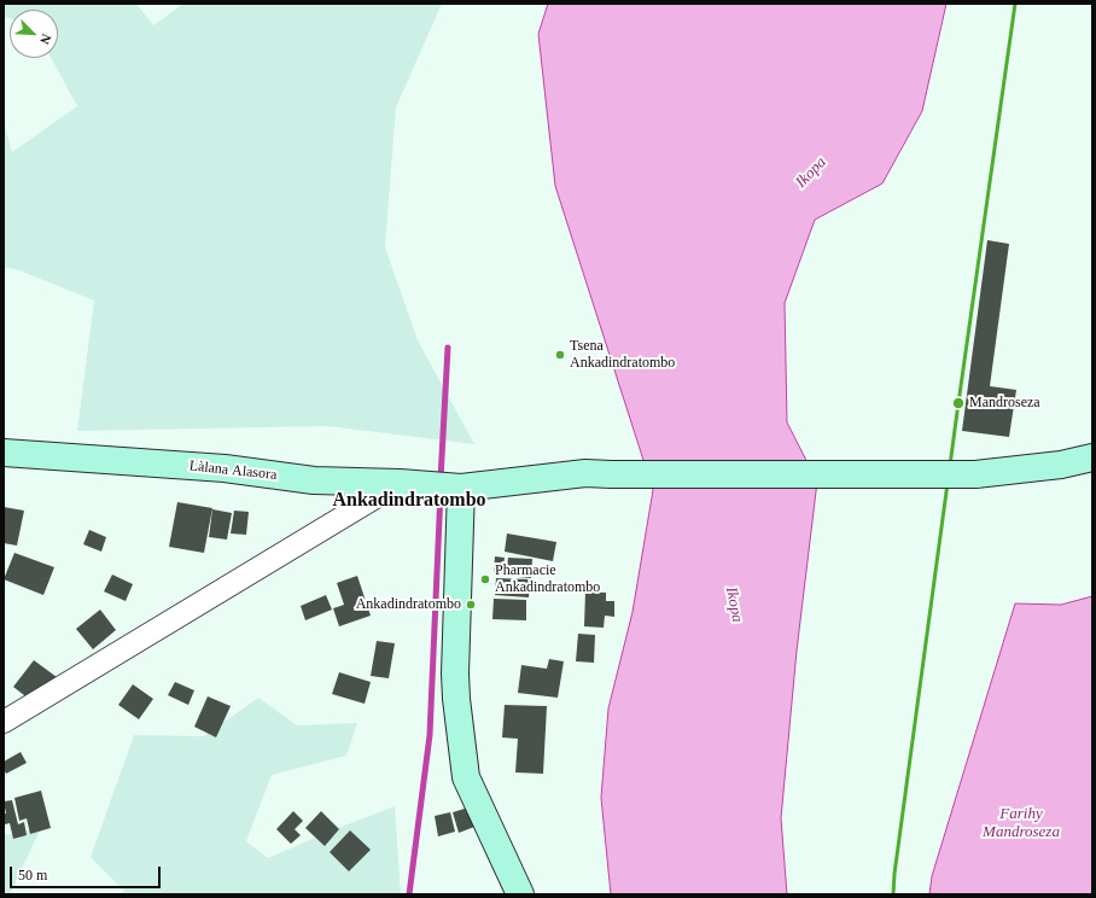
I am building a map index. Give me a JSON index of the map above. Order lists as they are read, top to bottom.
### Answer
{
  "streets": {
    "main road": ["Làlana Alasora"]
  },
  "districts": ["Ankadindratombo"],
  "water": ["Ikopa", "Farihy Mandroseza"],
  "places": [
    "Tsena Ankadindratombo",
    "Mandroseza",
    "Pharmacie Ankadindratombo",
    "Ankadindratombo"
  ],
  "scale_bar": "50 m",
  "north": "bottom right"
}
